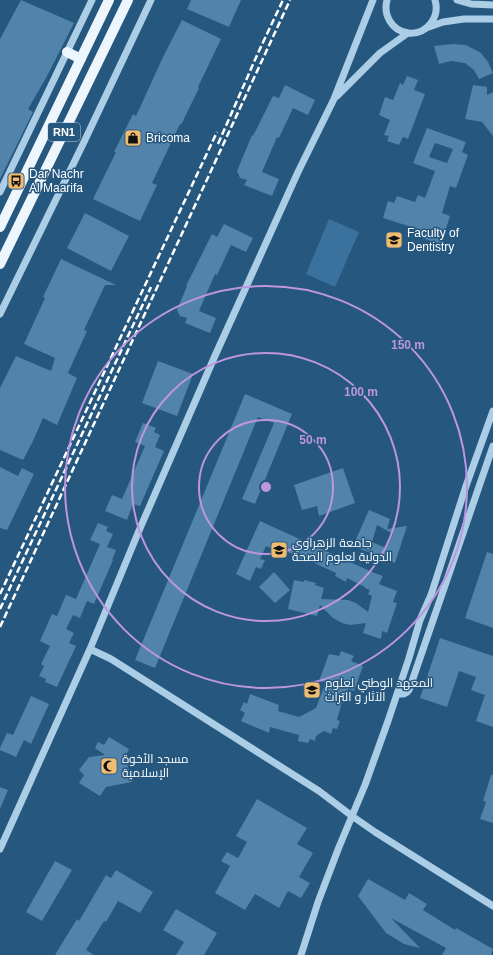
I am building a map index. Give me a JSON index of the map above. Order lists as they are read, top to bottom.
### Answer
{
  "streets": {
    "main road": ["RN1"]
  },
  "places": {
    "shop": ["Bricoma"],
    "bus stop": ["Dar Nachr Al Maarifa"],
    "school or university": ["Faculty of Dentistry", "جامعة الزهراوي الدولية لعلوم الصحة", "المعهد الوطني لعلوم الآثار و التراث"],
    "mosque": ["مسجد الأخوة الإسلامية"]
  },
  "rings": ["150 m", "100 m", "50 m"]
}
